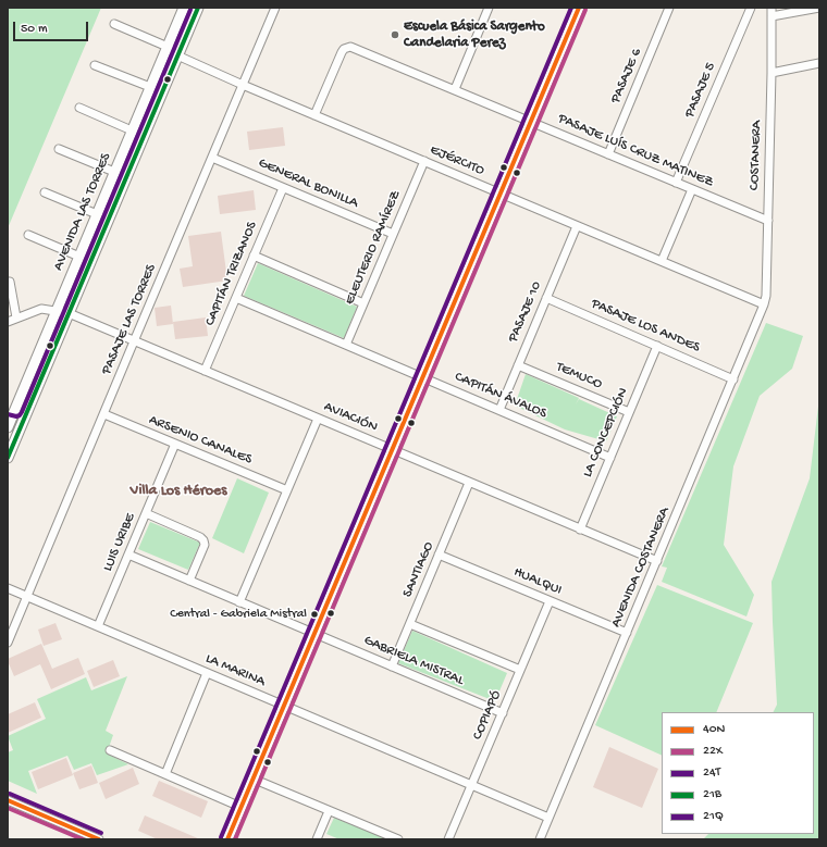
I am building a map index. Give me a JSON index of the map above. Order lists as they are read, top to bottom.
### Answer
{
  "streets": {
    "street": [
      "PASAJE 6",
      "PASAJE 5",
      "PASAJE LUÍS CRUZ MATINEZ",
      "COSTANERA",
      "EJÉRCITO",
      "GENERAL BONILLA",
      "AVENIDA LAS TORRES",
      "ELEUTERIO RAMÍREZ",
      "CAPITÁN TRIZANOS",
      "PASAJE 10",
      "PASAJE LAS TORRES",
      "PASAJE LOS ANDES",
      "TEMUCO",
      "CAPITÁN ÁVALOS",
      "AVIACIÓN",
      "LA CONCEPCIÓN",
      "ARSENIO CANALES",
      "LUIS URIBE",
      "AVENIDA COSTANERA",
      "SANTIAGO",
      "HUALQUI",
      "GABRIELA MISTRAL",
      "LA MARINA",
      "COPIAPÓ"
    ]
  },
  "crossings": [
    ["PASAJE 6", "PASAJE LUÍS CRUZ MATINEZ"],
    ["PASAJE 5", "PASAJE LUÍS CRUZ MATINEZ"],
    ["PASAJE LUÍS CRUZ MATINEZ", "COSTANERA"],
    ["PASAJE LUÍS CRUZ MATINEZ", "EJÉRCITO"],
    ["COSTANERA", "EJÉRCITO"],
    ["COSTANERA", "AVENIDA COSTANERA"],
    ["EJÉRCITO", "AVENIDA LAS TORRES"],
    ["EJÉRCITO", "ELEUTERIO RAMÍREZ"],
    ["EJÉRCITO", "PASAJE 10"],
    ["EJÉRCITO", "PASAJE LAS TORRES"],
    ["EJÉRCITO", "AVENIDA COSTANERA"],
    ["GENERAL BONILLA", "ELEUTERIO RAMÍREZ"],
    ["GENERAL BONILLA", "CAPITÁN TRIZANOS"],
    ["GENERAL BONILLA", "PASAJE LAS TORRES"],
    ["AVENIDA LAS TORRES", "AVIACIÓN"],
    ["ELEUTERIO RAMÍREZ", "CAPITÁN ÁVALOS"],
    ["CAPITÁN TRIZANOS", "CAPITÁN ÁVALOS"],
    ["CAPITÁN TRIZANOS", "AVIACIÓN"],
    ["PASAJE 10", "PASAJE LOS ANDES"],
    ["PASAJE 10", "TEMUCO"],
    ["PASAJE 10", "CAPITÁN ÁVALOS"],
    ["PASAJE LAS TORRES", "AVIACIÓN"],
    ["PASAJE LAS TORRES", "ARSENIO CANALES"],
    ["PASAJE LAS TORRES", "LA MARINA"],
    ["PASAJE LOS ANDES", "LA CONCEPCIÓN"],
    ["PASAJE LOS ANDES", "AVENIDA COSTANERA"],
    ["TEMUCO", "LA CONCEPCIÓN"],
    ["CAPITÁN ÁVALOS", "LA CONCEPCIÓN"],
    ["AVIACIÓN", "LA CONCEPCIÓN"],
    ["AVIACIÓN", "AVENIDA COSTANERA"],
    ["AVIACIÓN", "SANTIAGO"],
    ["ARSENIO CANALES", "LUIS URIBE"],
    ["LUIS URIBE", "GABRIELA MISTRAL"],
    ["LUIS URIBE", "LA MARINA"],
    ["AVENIDA COSTANERA", "HUALQUI"],
    ["AVENIDA COSTANERA", "LA MARINA"],
    ["SANTIAGO", "HUALQUI"],
    ["SANTIAGO", "GABRIELA MISTRAL"],
    ["HUALQUI", "COPIAPÓ"],
    ["GABRIELA MISTRAL", "COPIAPÓ"],
    ["LA MARINA", "COPIAPÓ"]
  ],
  "districts": ["Villa Los Héroes"],
  "places": ["Escuela Básica Sargento Candelaria Perez", "Central - Gabriela Mistral"],
  "lines": [
    "transit line 40N",
    "transit line 24T",
    "transit line 21B",
    "transit line 22X",
    "transit line 21Q"
  ],
  "legend": [
    "40N",
    "22X",
    "24T",
    "21B",
    "21Q"
  ],
  "scale_bar": "50 m"
}
